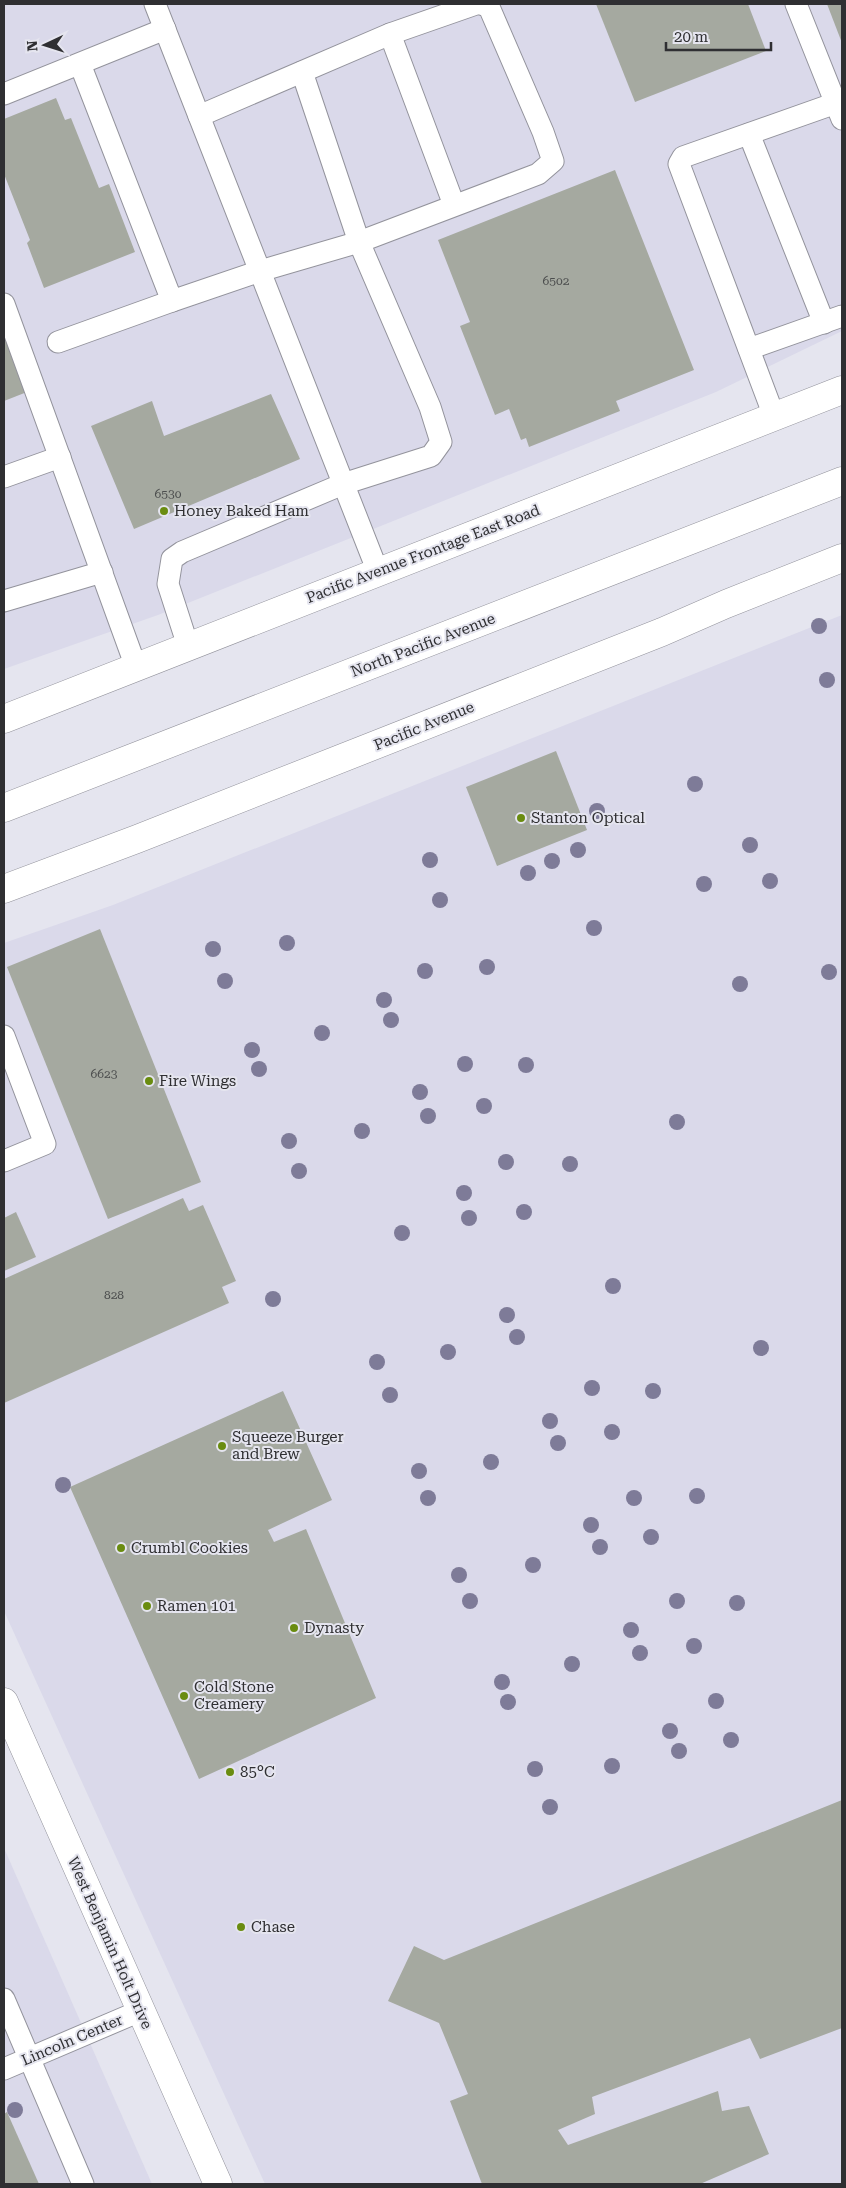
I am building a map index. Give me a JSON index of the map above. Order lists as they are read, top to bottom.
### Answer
{
  "streets": {
    "main road": [
      "Pacific Avenue Frontage East Road",
      "North Pacific Avenue",
      "Pacific Avenue",
      "West Benjamin Holt Drive"
    ],
    "lane": ["Lincoln Center"]
  },
  "crossings": [
    ["West Benjamin Holt Drive", "Lincoln Center"]
  ],
  "places": [
    "Honey Baked Ham",
    "Stanton Optical",
    "Fire Wings",
    "Squeeze Burger and Brew",
    "Crumbl Cookies",
    "Ramen 101",
    "Dynasty",
    "Cold Stone Creamery",
    "85°C",
    "Chase"
  ],
  "house_numbers": [
    "6502",
    "6530",
    "6623",
    "828"
  ],
  "scale_bar": "20 m",
  "north": "left"
}
